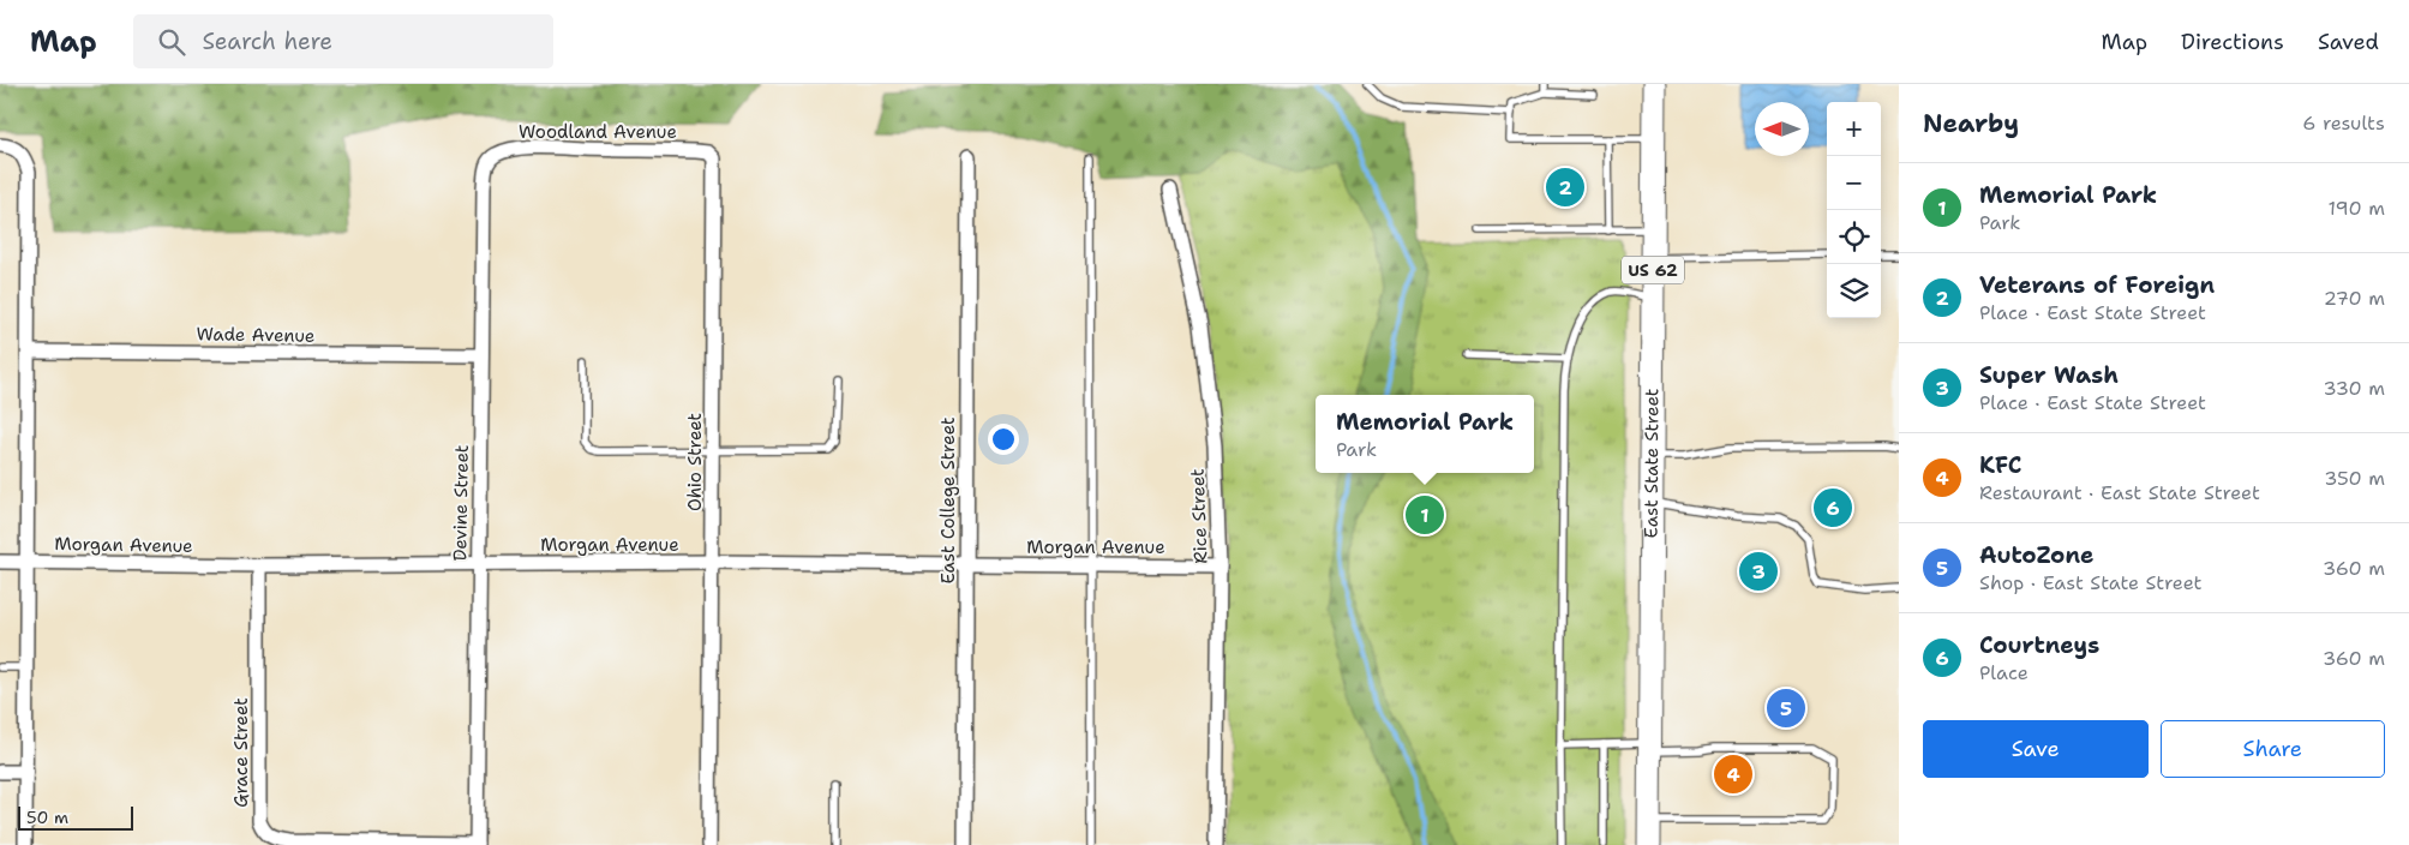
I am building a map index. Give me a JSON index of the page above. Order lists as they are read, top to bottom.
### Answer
{
  "streets": {
    "highway": ["US 62", "East State Street"],
    "street": [
      "Woodland Avenue",
      "Wade Avenue",
      "Ohio Street",
      "East College Street",
      "Devine Street",
      "Rice Street",
      "Morgan Avenue",
      "Grace Street"
    ]
  },
  "crossings": [
    ["Woodland Avenue", "Ohio Street"],
    ["Woodland Avenue", "Devine Street"],
    ["Wade Avenue", "Devine Street"],
    ["Ohio Street", "Morgan Avenue"],
    ["East College Street", "Morgan Avenue"],
    ["Devine Street", "Morgan Avenue"],
    ["Devine Street", "Grace Street"],
    ["Rice Street", "Morgan Avenue"],
    ["Morgan Avenue", "Grace Street"]
  ],
  "scale_bar": "50 m",
  "north": "left",
  "page": {
    "header": "Map",
    "search": "Search here",
    "nav": ["Map", "Directions", "Saved"],
    "heading": ["Nearby", "6 results"],
    "map_buttons": ["+", "−"],
    "list": [
      {
        "mark": "1",
        "name": "Memorial Park",
        "note": "Park",
        "value": "190 m"
      },
      {
        "mark": "2",
        "name": "Veterans of Foreign",
        "note": "Place · East State Street",
        "value": "270 m"
      },
      {
        "mark": "3",
        "name": "Super Wash",
        "note": "Place · East State Street",
        "value": "330 m"
      },
      {
        "mark": "4",
        "name": "KFC",
        "note": "Restaurant · East State Street",
        "value": "350 m"
      },
      {
        "mark": "5",
        "name": "AutoZone",
        "note": "Shop · East State Street",
        "value": "360 m"
      },
      {
        "mark": "6",
        "name": "Courtneys",
        "note": "Place",
        "value": "360 m"
      }
    ],
    "pins": [
      "2",
      "6",
      "1",
      "3",
      "5",
      "4"
    ],
    "popup": ["Memorial Park", "Park"],
    "buttons": ["Save", "Share"],
    "scale": "50 m"
  }
}
